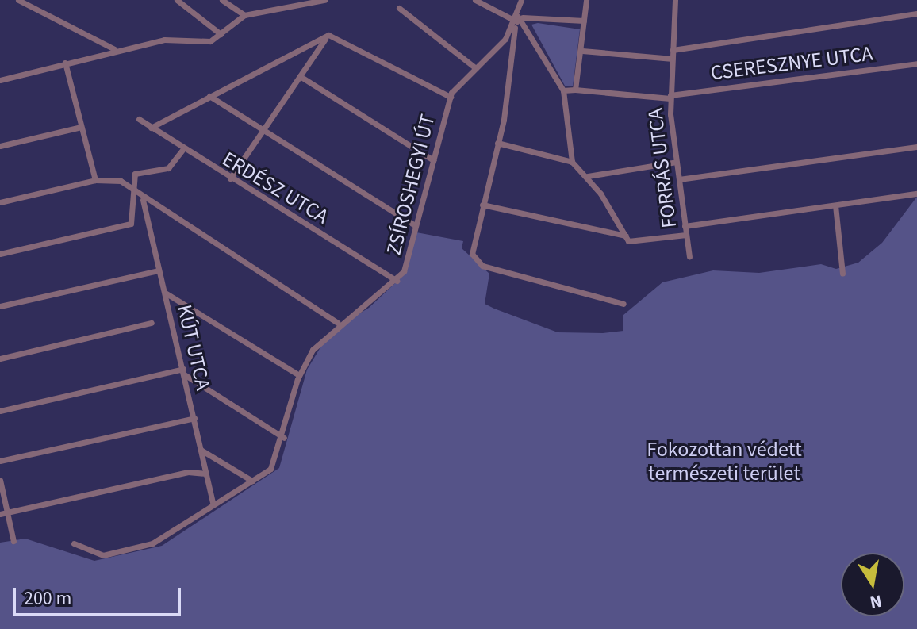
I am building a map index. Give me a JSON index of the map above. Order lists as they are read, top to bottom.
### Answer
{
  "streets": {
    "street": [
      "CSERESZNYE UTCA",
      "FORRÁS UTCA",
      "ZSÍROSHEGYI ÚT",
      "ERDÉSZ UTCA",
      "KÚT UTCA"
    ]
  },
  "crossings": [
    ["CSERESZNYE UTCA", "FORRÁS UTCA"],
    ["ZSÍROSHEGYI ÚT", "ERDÉSZ UTCA"],
    ["ZSÍROSHEGYI ÚT", "KÚT UTCA"]
  ],
  "parks": ["Fokozottan védett természeti terület"],
  "scale_bar": "200 m",
  "north": "bottom"
}
